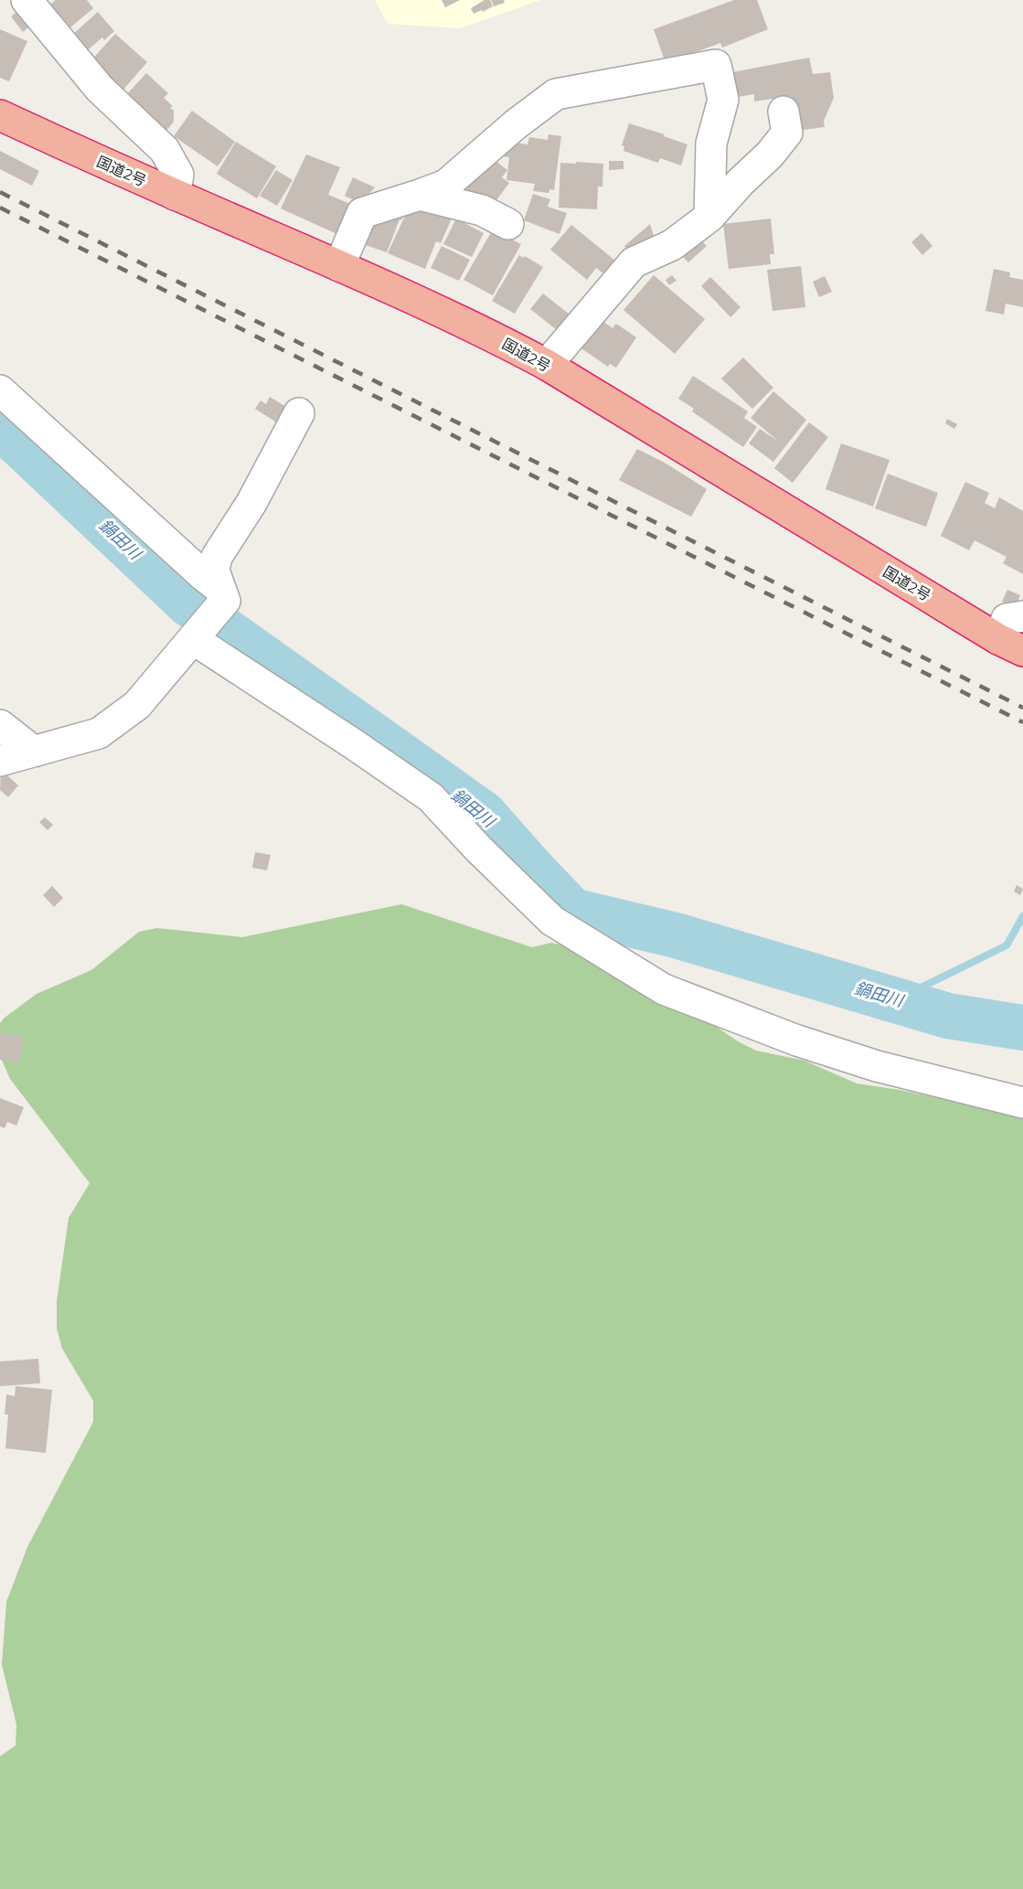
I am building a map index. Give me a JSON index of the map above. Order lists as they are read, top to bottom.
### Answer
{
  "streets": {
    "highway": ["国道2号"]
  },
  "water": ["鍋田川"]
}
